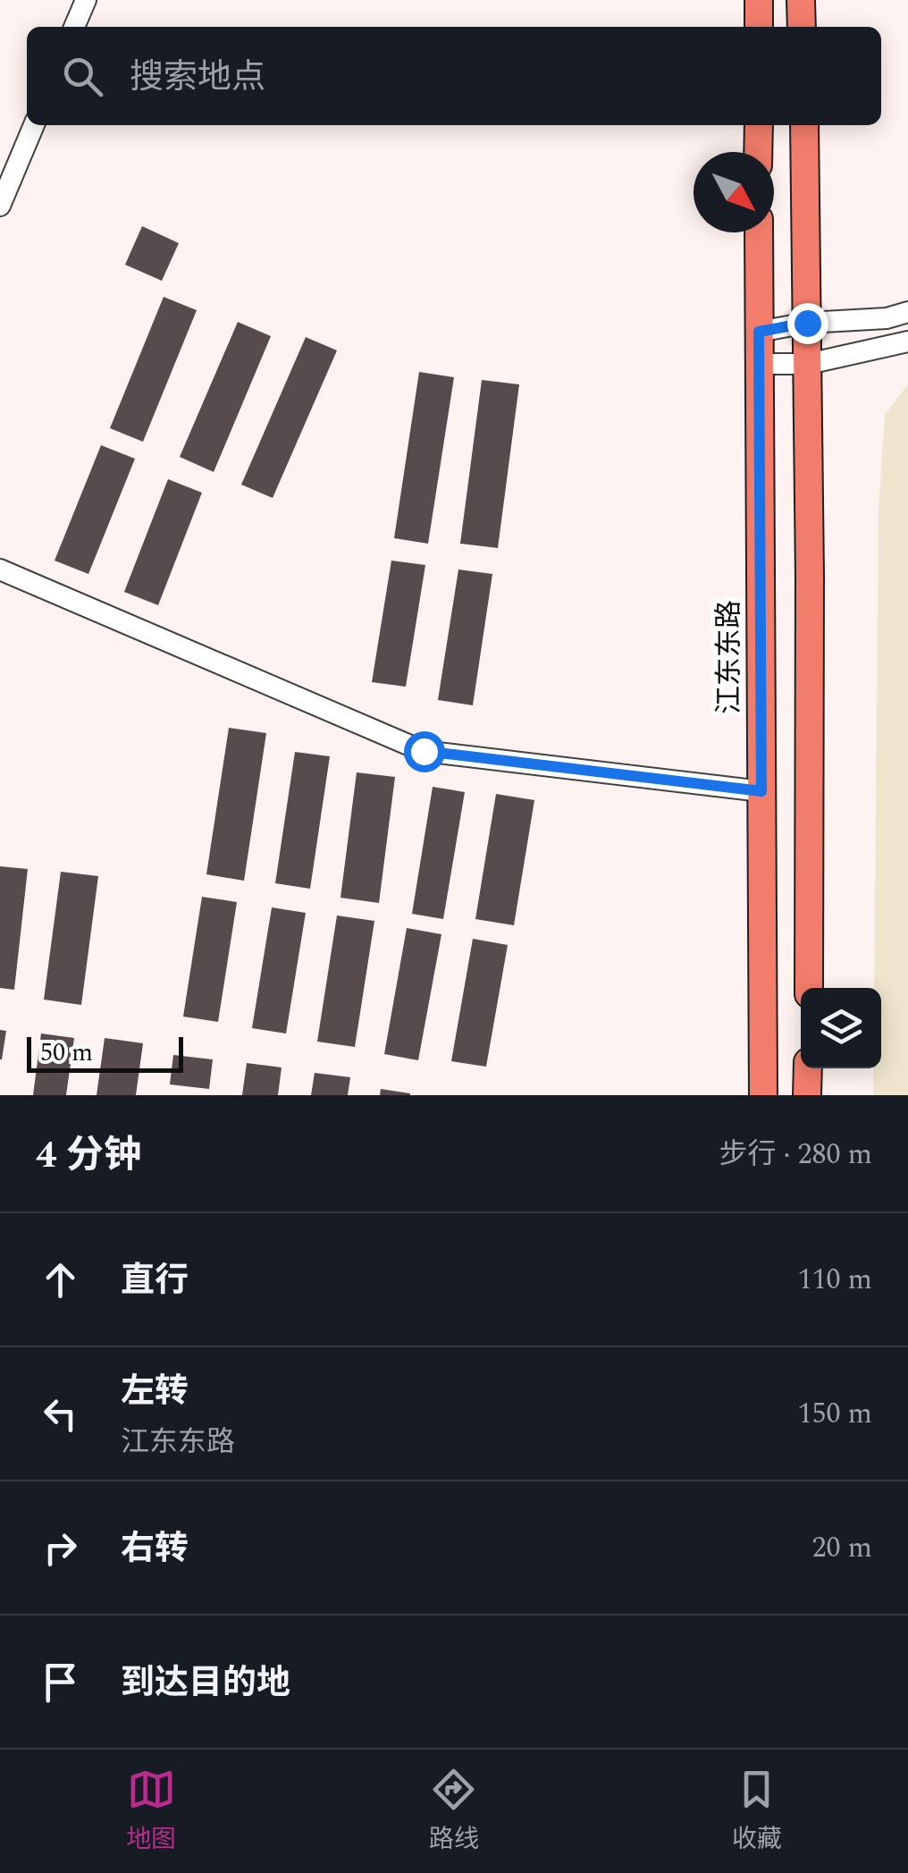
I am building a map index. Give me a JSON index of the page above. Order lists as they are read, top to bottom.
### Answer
{
  "streets": {
    "main road": ["江东东路"]
  },
  "scale_bar": "50 m",
  "north": "bottom right",
  "page": {
    "search": "搜索地点",
    "scale": "50 m",
    "heading": ["4 分钟", "步行 · 280 m"],
    "list": [
      ["直行", "110 m"],
      ["左转", "江东东路", "150 m"],
      ["右转", "20 m"],
      "到达目的地"
    ],
    "nav": ["地图", "路线", "收藏"]
  }
}
